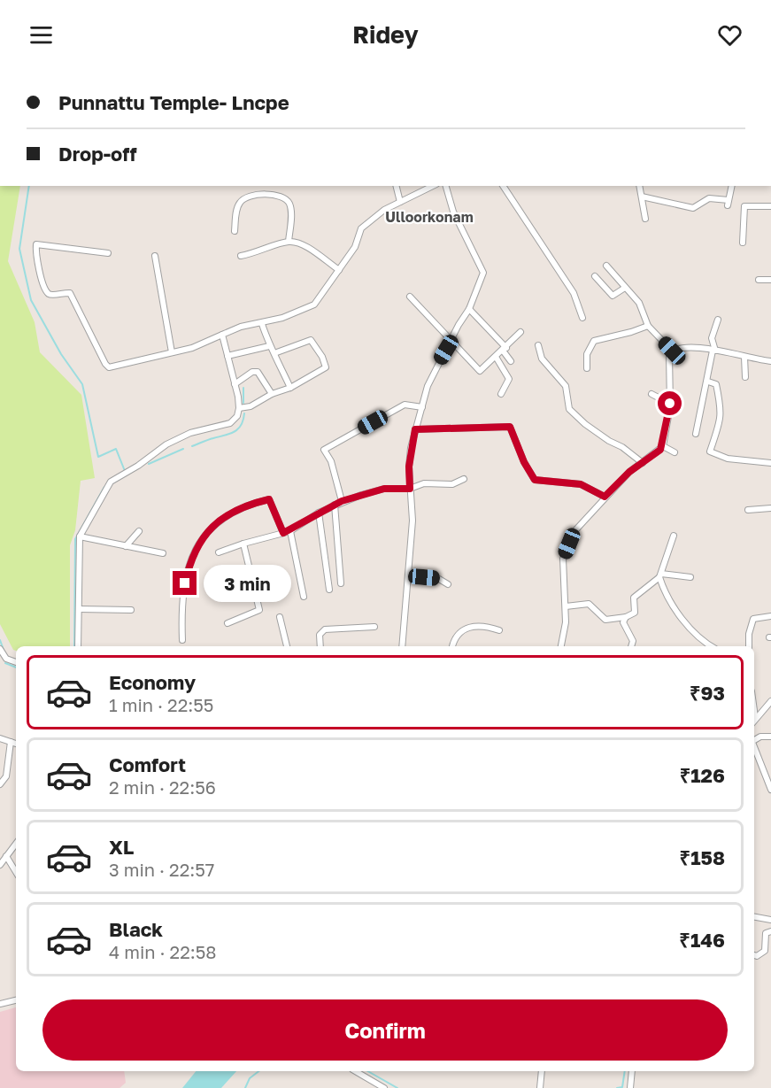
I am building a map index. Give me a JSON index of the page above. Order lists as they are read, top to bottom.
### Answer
{
  "districts": ["Ulloorkonam"],
  "page": {
    "header": "Ridey",
    "banner": ["Punnattu Temple- Lncpe", "Drop-off"],
    "bubble": "3 min",
    "list": [
      {
        "name": "Economy",
        "note": "1 min · 22:55",
        "value": "₹93"
      },
      {
        "name": "Comfort",
        "note": "2 min · 22:56",
        "value": "₹126"
      },
      {
        "name": "XL",
        "note": "3 min · 22:57",
        "value": "₹158"
      },
      {
        "name": "Black",
        "note": "4 min · 22:58",
        "value": "₹146"
      }
    ],
    "buttons": "Confirm"
  }
}
